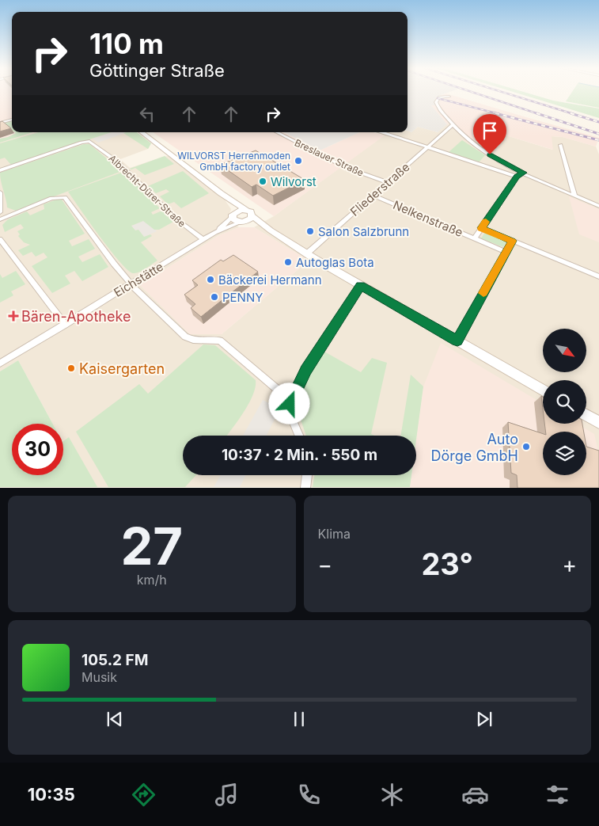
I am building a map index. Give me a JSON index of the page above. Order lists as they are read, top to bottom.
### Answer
{
  "streets": {
    "street": [
      "Breslauer Straße",
      "Fliederstraße",
      "Albrecht-Dürer-Straße",
      "Nelkenstraße",
      "Eichstätte"
    ]
  },
  "crossings": [
    ["Breslauer Straße", "Fliederstraße"],
    ["Fliederstraße", "Nelkenstraße"],
    ["Albrecht-Dürer-Straße", "Eichstätte"]
  ],
  "places": {
    "other": [
      "WILVORST Herrenmoden GmbH factory outlet",
      "Wilvorst",
      "Salon Salzbrunn",
      "Autoglas Bota",
      "Bäckerei Hermann",
      "PENNY",
      "Kaisergarten",
      "Auto Dörge GmbH"
    ],
    "health": ["Bären-Apotheke"]
  },
  "north": "bottom right",
  "page": {
    "turn": ["110 m", "Göttinger Straße"],
    "limit": "30",
    "trip": "10:37 · 2 Min. · 550 m",
    "tile": [
      ["27", "km/h"],
      "Klima"
    ],
    "heat": ["−", "23°", "+"],
    "song": ["105.2 FM", "Musik"],
    "tabs": "10:35"
  }
}
